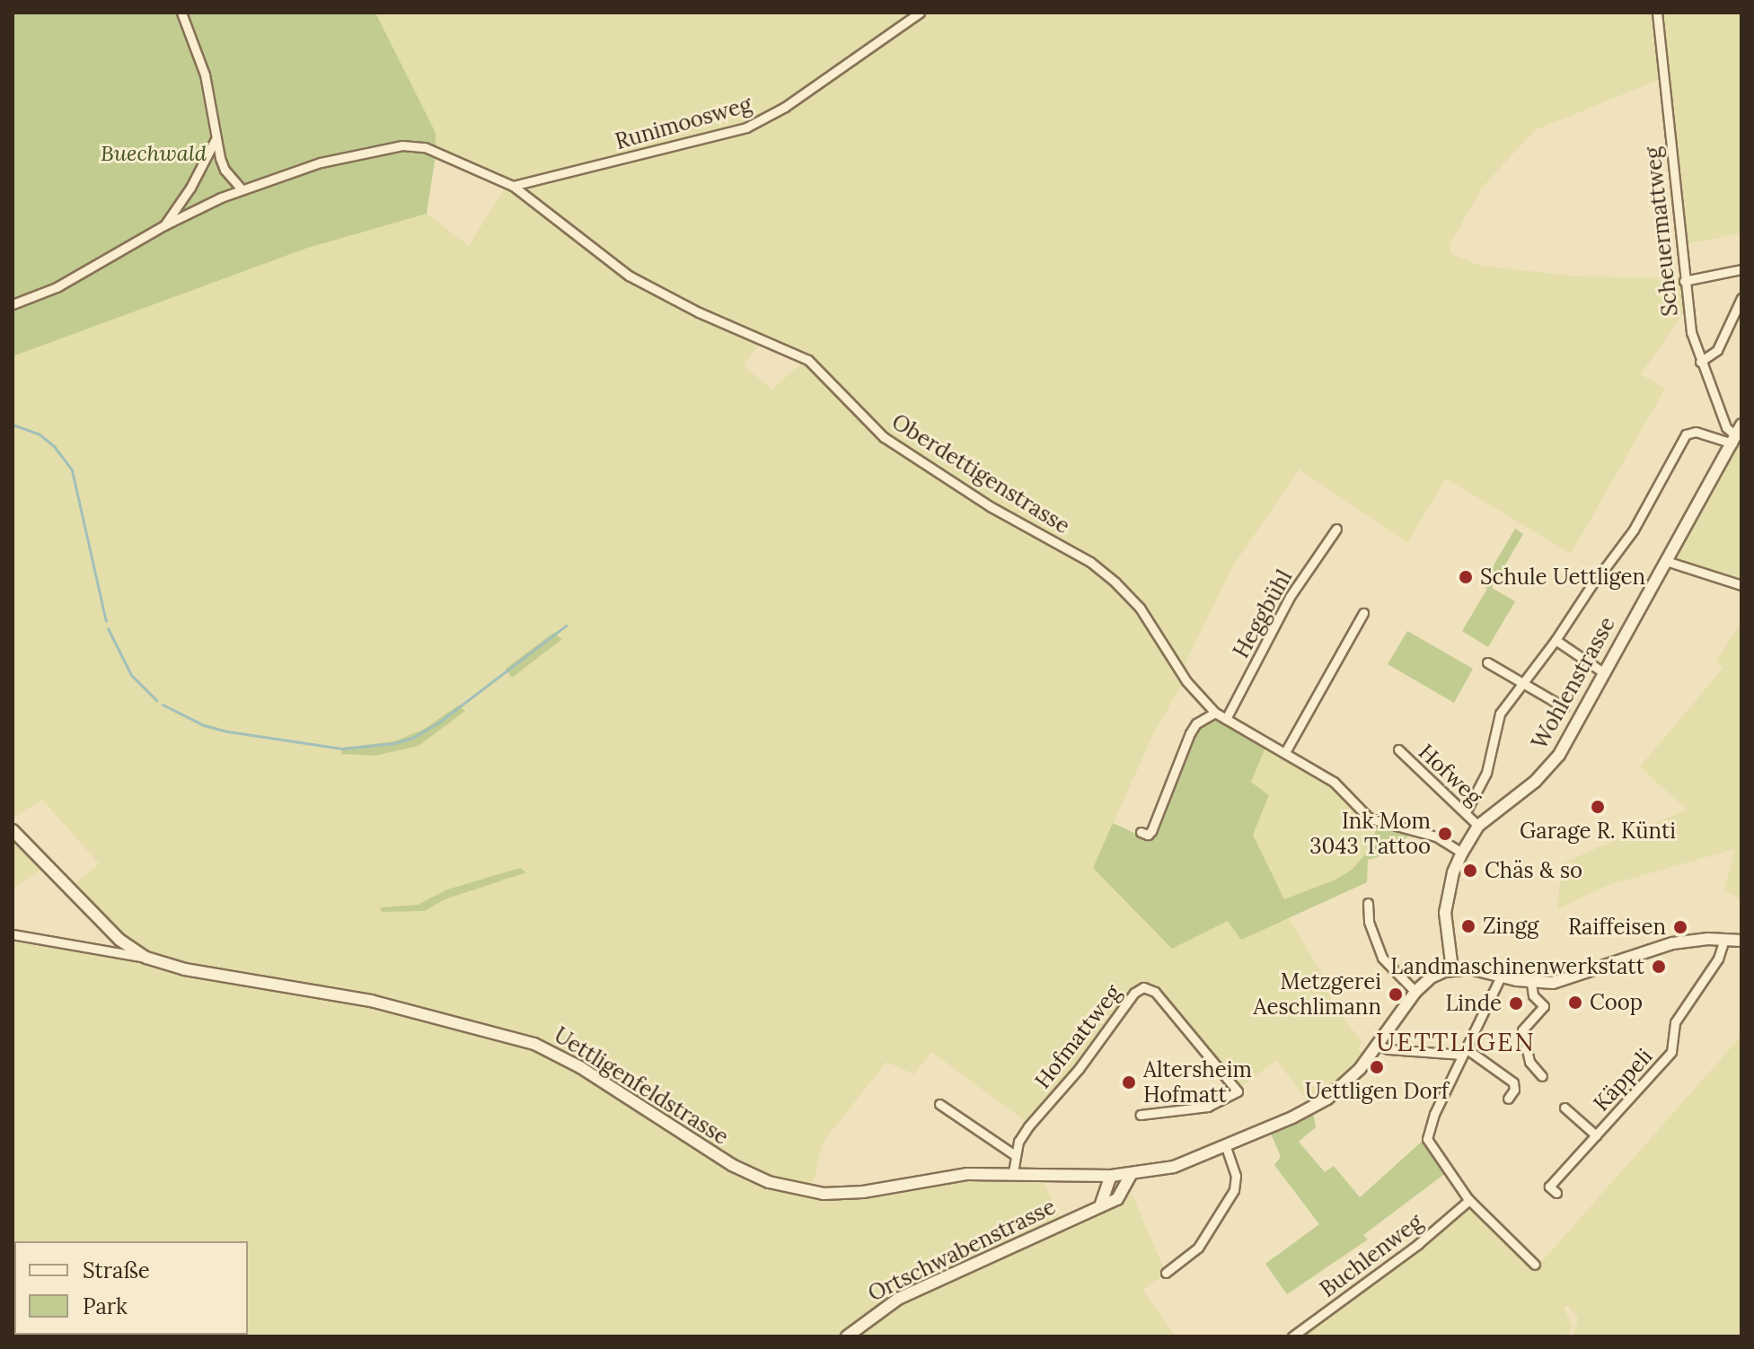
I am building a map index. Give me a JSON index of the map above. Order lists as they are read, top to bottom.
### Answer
{
  "streets": {
    "main road": ["Wohlenstrasse", "Uettligenfeldstrasse", "Ortschwabenstrasse"],
    "street": [
      "Runimoosweg",
      "Scheuermattweg",
      "Oberdettigenstrasse",
      "Heggbühl",
      "Hofweg",
      "Hofmattweg",
      "Käppeli",
      "Buchlenweg"
    ]
  },
  "crossings": [
    ["Runimoosweg", "Oberdettigenstrasse"],
    ["Scheuermattweg", "Wohlenstrasse"],
    ["Oberdettigenstrasse", "Heggbühl"],
    ["Oberdettigenstrasse", "Wohlenstrasse"],
    ["Wohlenstrasse", "Hofweg"],
    ["Hofmattweg", "Uettligenfeldstrasse"],
    ["Uettligenfeldstrasse", "Ortschwabenstrasse"]
  ],
  "districts": ["UETTLIGEN"],
  "parks": ["Buechwald"],
  "places": [
    "Schule Uettligen",
    "Garage R. Künti",
    "Ink Mom 3043 Tattoo",
    "Chäs & so",
    "Zingg",
    "Raiffeisen",
    "Landmaschinenwerkstatt",
    "Metzgerei Aeschlimann",
    "Coop",
    "Linde",
    "Uettligen Dorf",
    "Altersheim Hofmatt"
  ],
  "legend": ["Straße", "Park"]
}
